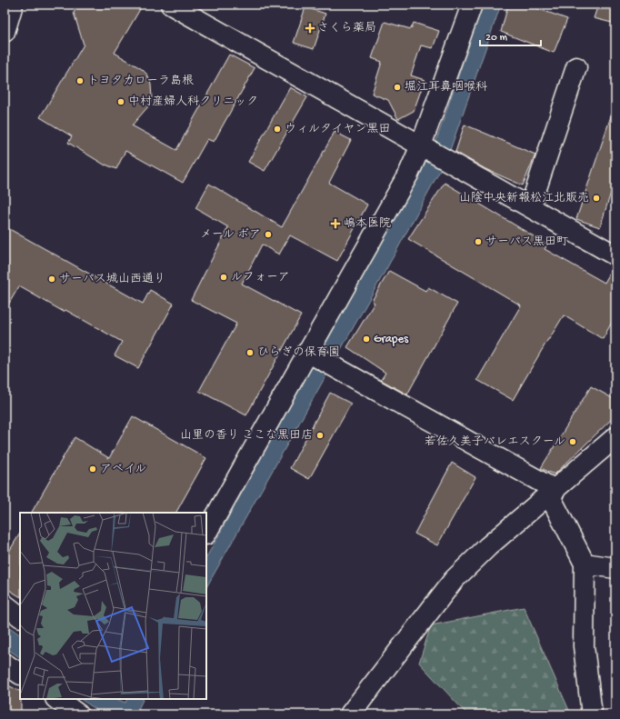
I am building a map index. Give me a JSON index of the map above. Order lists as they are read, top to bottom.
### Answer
{
  "places": {
    "health": ["さくら薬局", "嶋本医院"],
    "other": [
      "トヨタカローラ島根",
      "堀江耳鼻咽喉科",
      "中村産婦人科クリニック",
      "ウィルタイヤン黒田",
      "山陰中央新報松江北販売",
      "メール ボア",
      "サーパス黒田町",
      "ルフォーア",
      "サーパス城山西通り",
      "Grapes",
      "ひらぎの保育園",
      "山里の香り ここな黒田店",
      "若佐久美子バレエスクール",
      "アベイル"
    ]
  },
  "scale_bar": "20 m"
}
